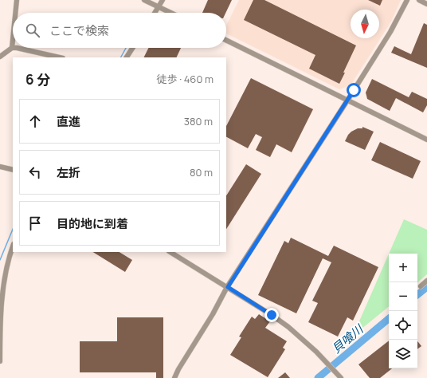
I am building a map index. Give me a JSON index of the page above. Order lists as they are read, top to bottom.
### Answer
{
  "water": ["貝喰川"],
  "north": "bottom",
  "page": {
    "search": "ここで検索",
    "heading": ["6 分", "徒歩 · 460 m"],
    "list": [
      ["直進", "380 m"],
      ["左折", "80 m"],
      "目的地に到着"
    ],
    "map_buttons": ["+", "−"]
  }
}
